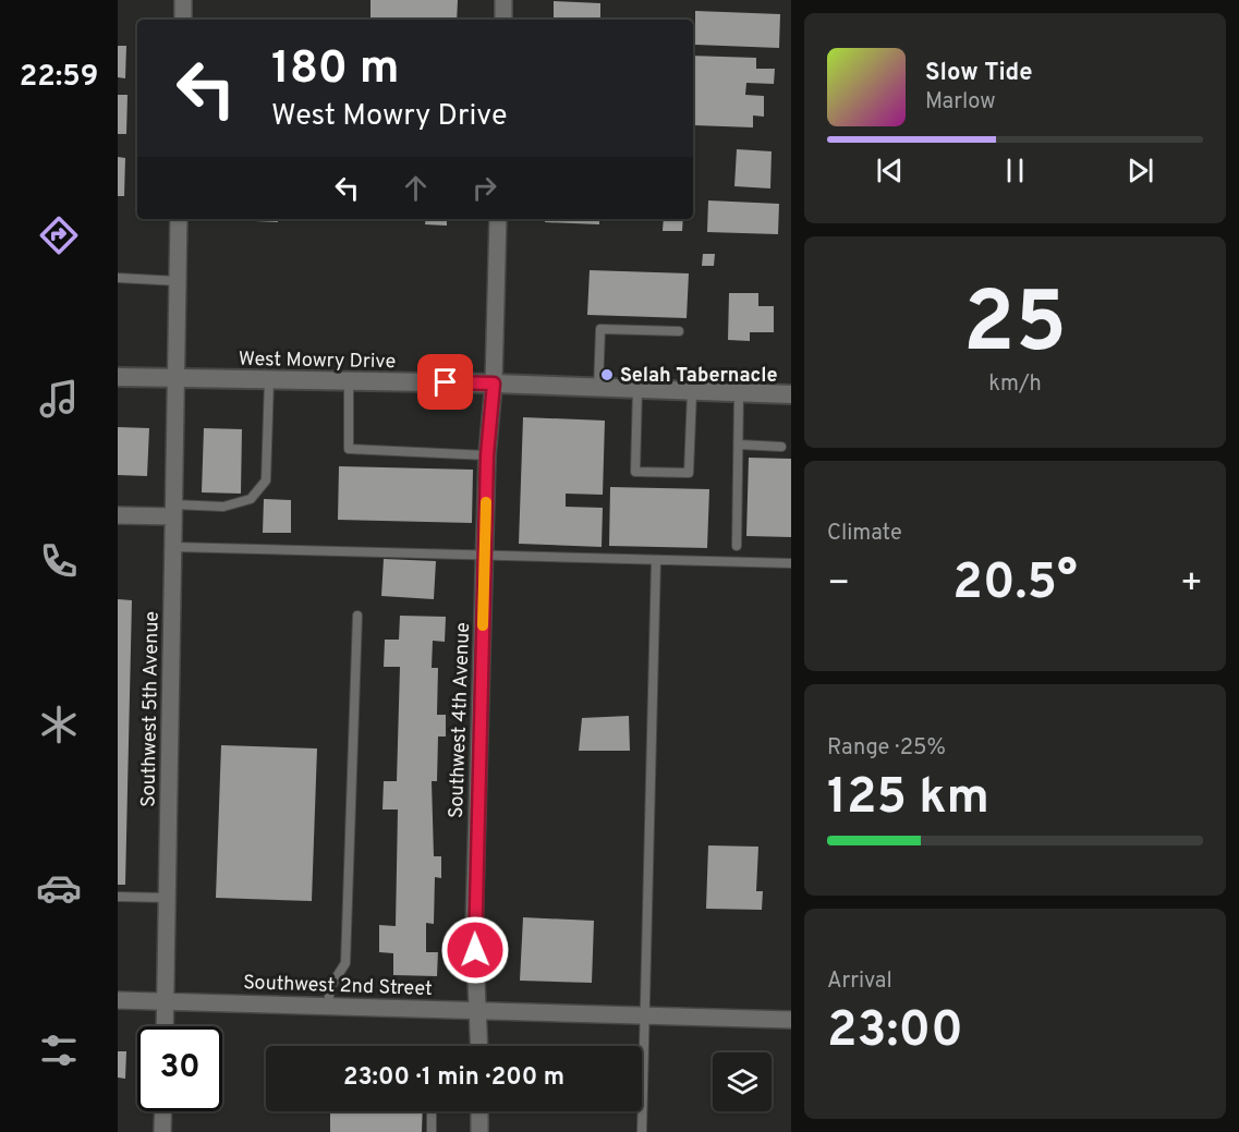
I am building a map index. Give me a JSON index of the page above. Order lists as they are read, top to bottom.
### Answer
{
  "streets": {
    "street": [
      "West Mowry Drive",
      "Southwest 5th Avenue",
      "Southwest 4th Avenue",
      "Southwest 2nd Street"
    ]
  },
  "crossings": [
    ["West Mowry Drive", "Southwest 5th Avenue"],
    ["West Mowry Drive", "Southwest 4th Avenue"],
    ["Southwest 5th Avenue", "Southwest 2nd Street"],
    ["Southwest 4th Avenue", "Southwest 2nd Street"]
  ],
  "places": ["Selah Tabernacle"],
  "page": {
    "tabs": "22:59",
    "turn": ["180 m", "West Mowry Drive"],
    "song": ["Slow Tide", "Marlow"],
    "tile": [
      ["25", "km/h"],
      "Climate",
      ["Range · 25%", "125 km"],
      ["Arrival", "23:00"]
    ],
    "heat": ["−", "20.5°", "+"],
    "limit": "30",
    "trip": "23:00 · 1 min · 200 m"
  }
}
